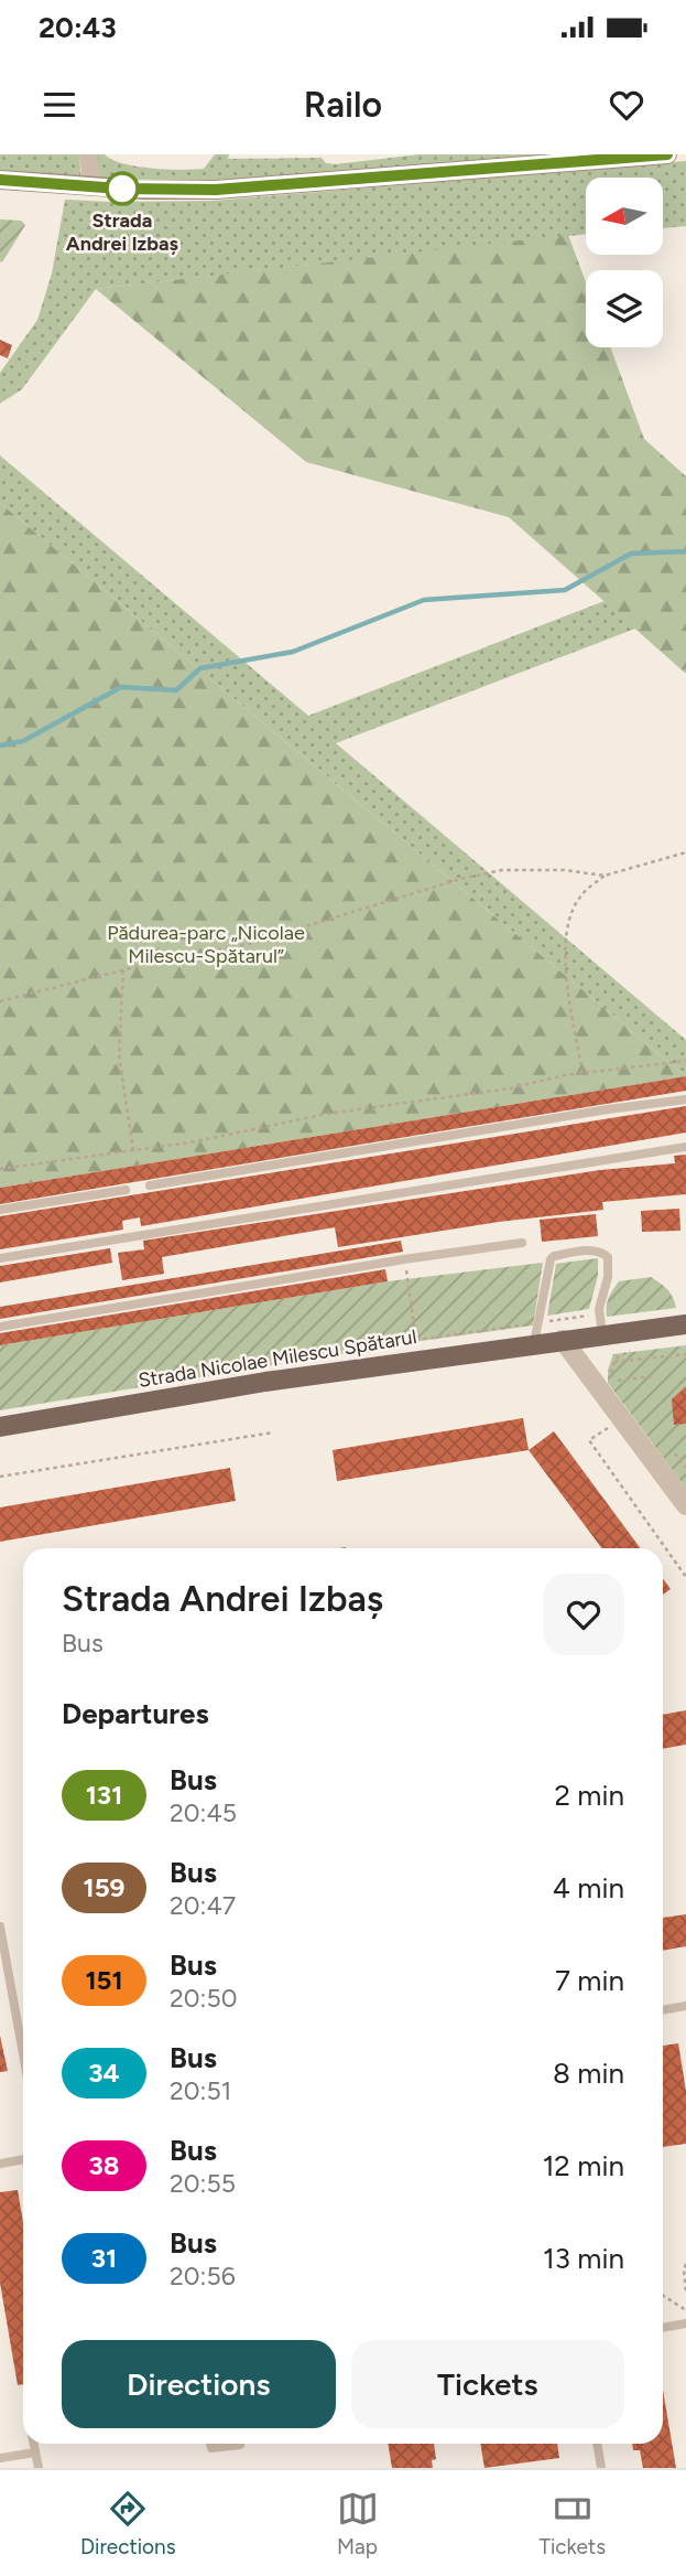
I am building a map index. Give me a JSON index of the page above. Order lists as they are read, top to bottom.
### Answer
{
  "streets": {
    "main road": ["Strada Nicolae Milescu Spătarul"]
  },
  "parks": ["Pădurea-parc „Nicolae Milescu-Spătarul”"],
  "places": ["Strada Andrei Izbaș"],
  "lines": ["bus line 131"],
  "north": "left",
  "page": {
    "status": "20:43",
    "header": "Railo",
    "heading": [
      ["Strada Andrei Izbaș", "Bus"],
      "Departures"
    ],
    "list": [
      {
        "mark": "131",
        "name": "Bus",
        "note": "20:45",
        "value": "2 min"
      },
      {
        "mark": "159",
        "name": "Bus",
        "note": "20:47",
        "value": "4 min"
      },
      {
        "mark": "151",
        "name": "Bus",
        "note": "20:50",
        "value": "7 min"
      },
      {
        "mark": "34",
        "name": "Bus",
        "note": "20:51",
        "value": "8 min"
      },
      {
        "mark": "38",
        "name": "Bus",
        "note": "20:55",
        "value": "12 min"
      },
      {
        "mark": "31",
        "name": "Bus",
        "note": "20:56",
        "value": "13 min"
      }
    ],
    "buttons": ["Directions", "Tickets"],
    "tabs": ["Directions", "Map", "Tickets"]
  }
}
